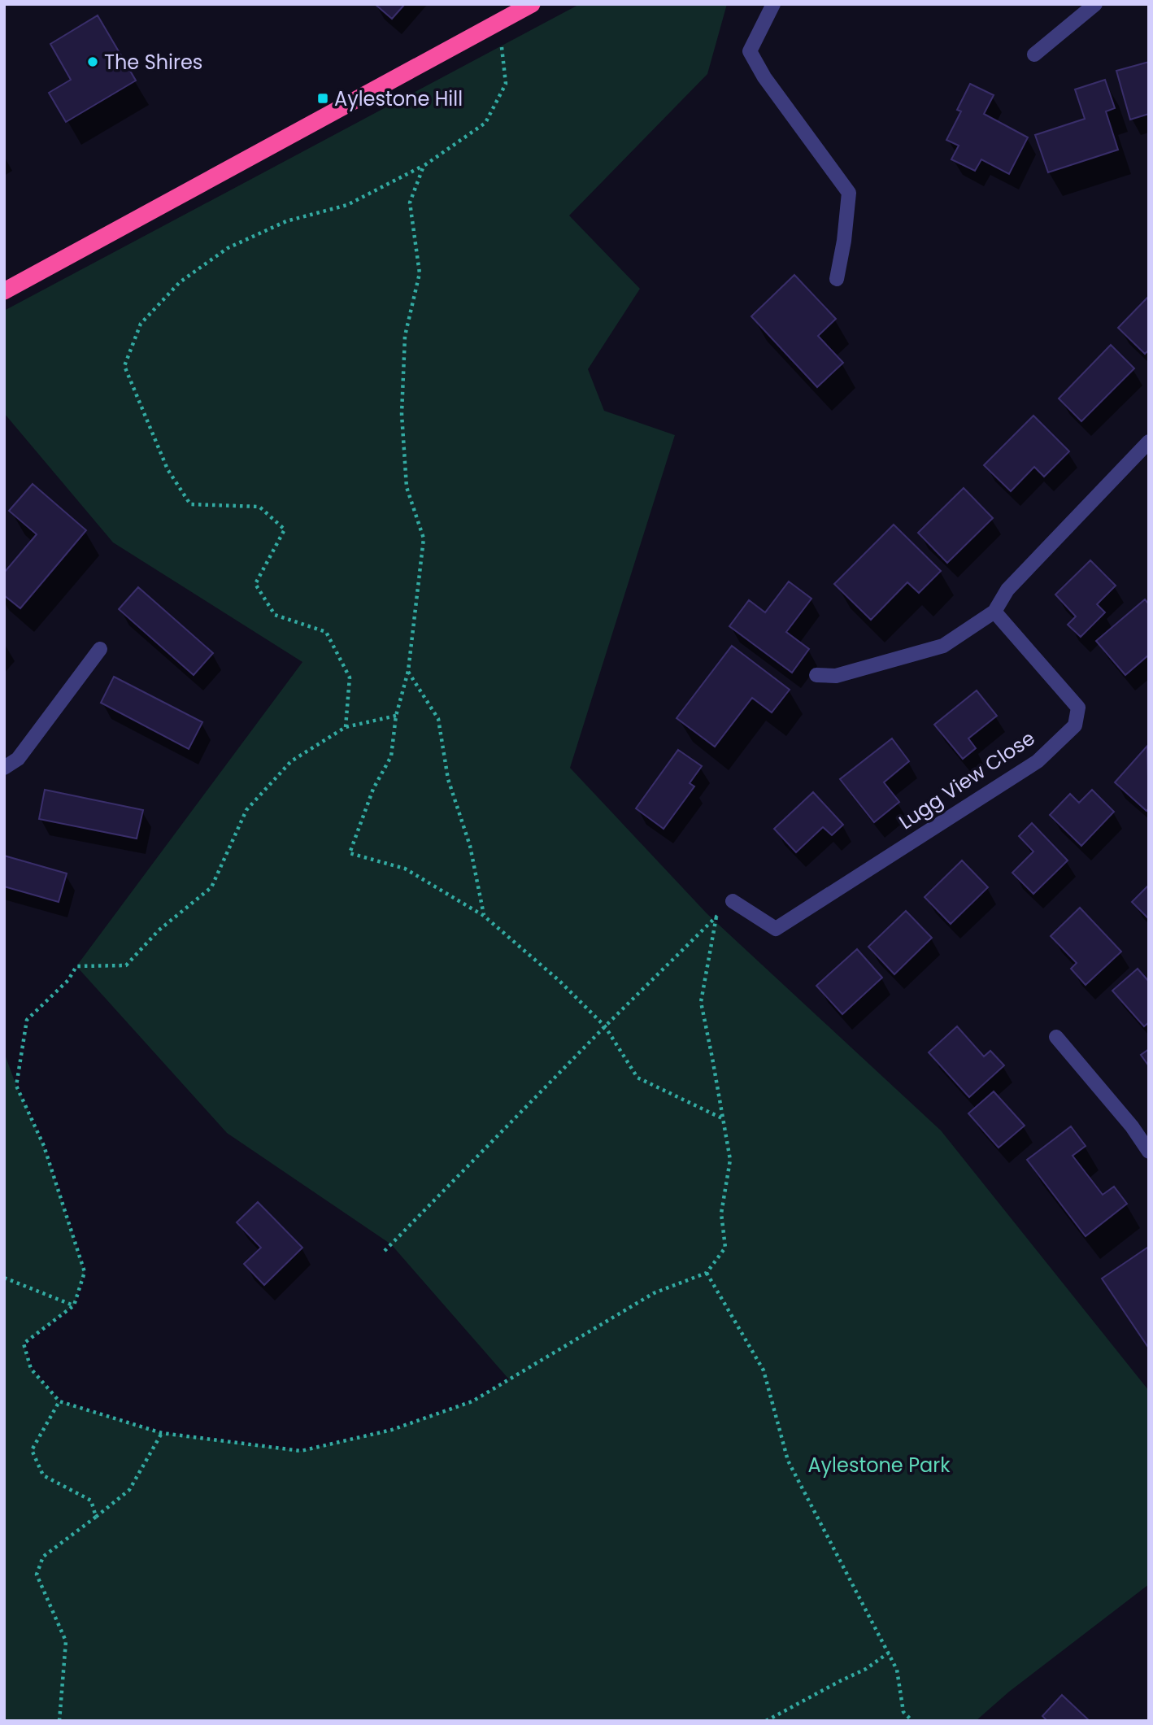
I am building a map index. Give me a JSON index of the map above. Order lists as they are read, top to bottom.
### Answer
{
  "streets": {
    "street": ["Lugg View Close"]
  },
  "parks": ["Aylestone Park"],
  "places": {
    "other": ["The Shires"],
    "transit": ["Aylestone Hill"]
  }
}
